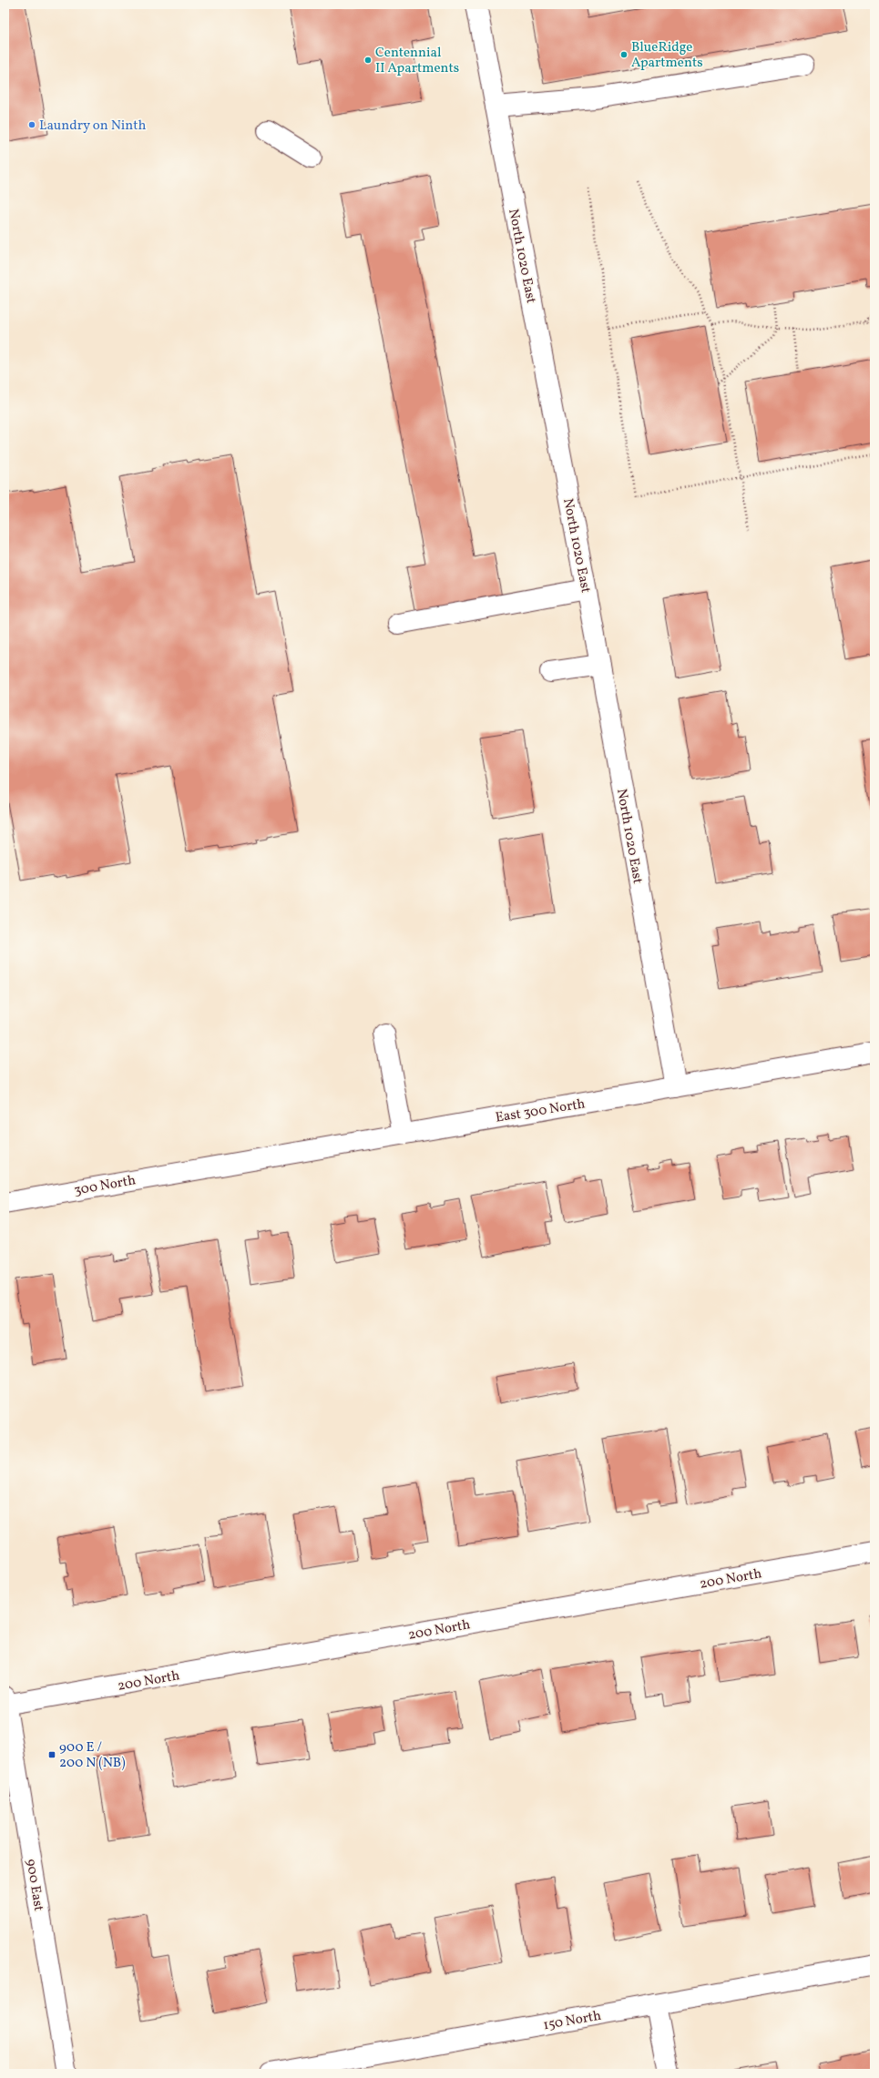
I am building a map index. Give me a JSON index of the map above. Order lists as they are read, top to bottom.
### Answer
{
  "streets": {
    "street": [
      "North 1020 East",
      "East 300 North",
      "300 North",
      "200 North",
      "900 East",
      "150 North"
    ]
  },
  "crossings": [
    ["North 1020 East", "East 300 North"],
    ["East 300 North", "300 North"],
    ["200 North", "900 East"]
  ],
  "places": {
    "other": ["BlueRidge Apartments", "Centennial II Apartments", "Laundry on Ninth"],
    "transit": ["900 E / 200 N (NB)"]
  }
}
